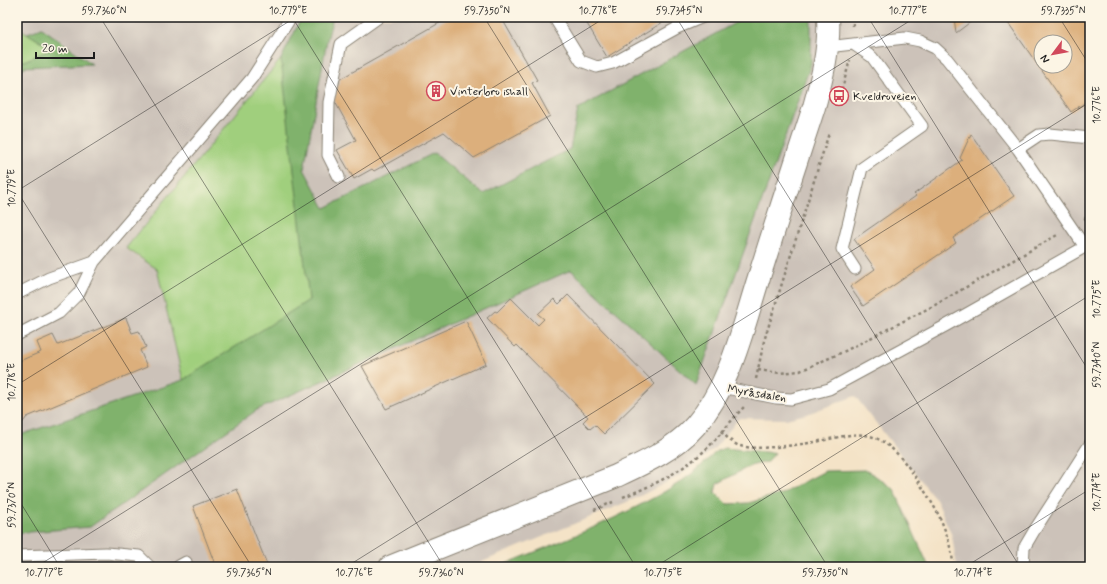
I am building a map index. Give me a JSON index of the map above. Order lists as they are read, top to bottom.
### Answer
{
  "streets": {
    "street": ["Myråsdalen"]
  },
  "places": {
    "building": ["Vinterbro ishall"],
    "bus stop": ["Kveldroveien"]
  },
  "scale_bar": "20 m",
  "north": "bottom left",
  "coordinates": [
    "59.7360°N",
    "10.779°E",
    "59.7350°N",
    "10.778°E",
    "59.7345°N",
    "10.777°E",
    "59.7335°N",
    "10.776°E",
    "10.775°E",
    "59.7340°N",
    "10.774°E",
    "59.7370°N",
    "59.7365°N"
  ]
}
